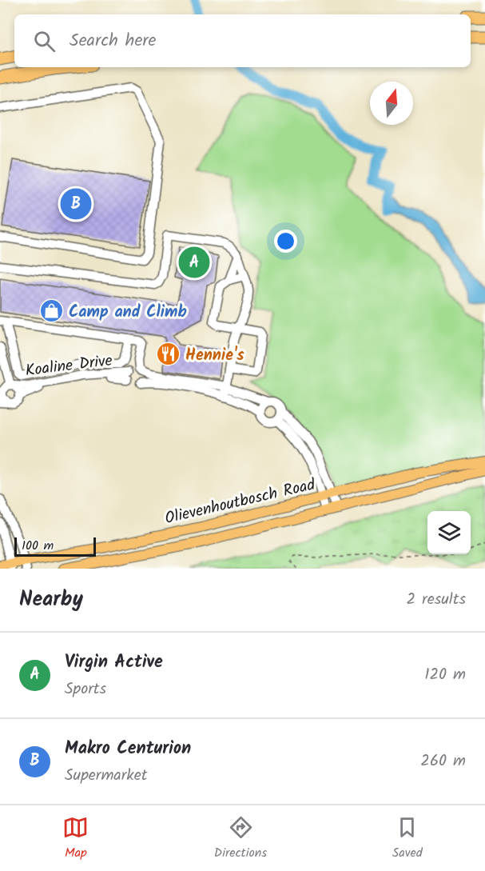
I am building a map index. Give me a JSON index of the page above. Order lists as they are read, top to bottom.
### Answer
{
  "streets": {
    "main road": ["Olievenhoutbosch Road"],
    "street": ["Koaline Drive"]
  },
  "crossings": [
    ["Koaline Drive", "Olievenhoutbosch Road"]
  ],
  "places": {
    "shop": ["Camp and Climb"],
    "restaurant": ["Hennie's"]
  },
  "scale_bar": "100 m",
  "north": "top",
  "page": {
    "search": "Search here",
    "pins": ["B", "A"],
    "scale": "100 m",
    "heading": ["Nearby", "2 results"],
    "list": [
      {
        "mark": "A",
        "name": "Virgin Active",
        "note": "Sports",
        "value": "120 m"
      },
      {
        "mark": "B",
        "name": "Makro Centurion",
        "note": "Supermarket",
        "value": "260 m"
      }
    ],
    "nav": ["Map", "Directions", "Saved"]
  }
}
